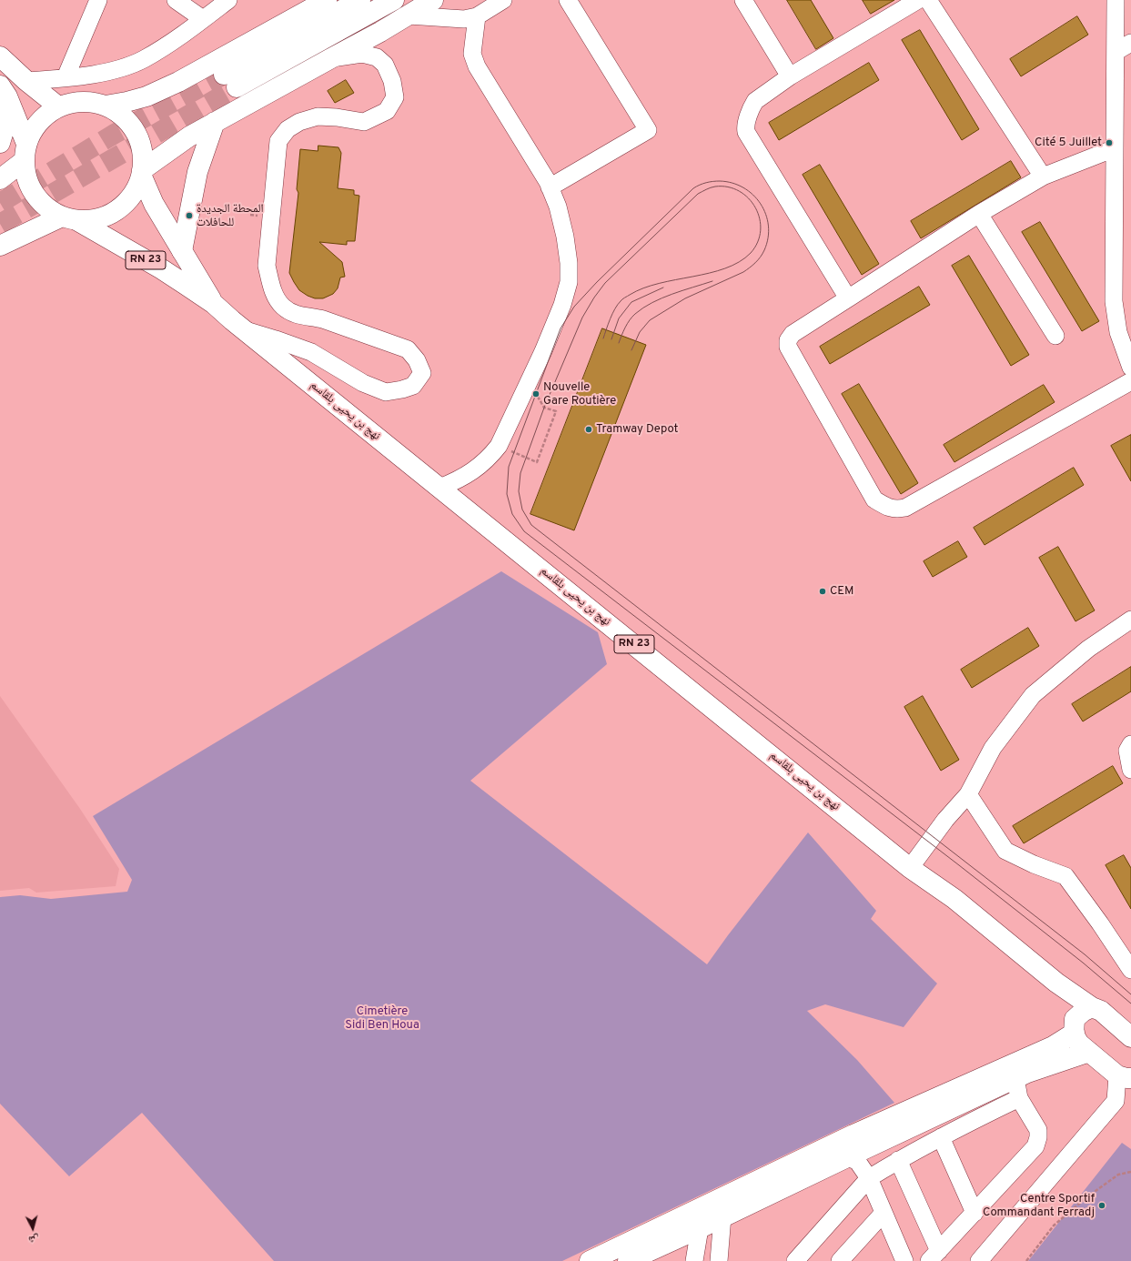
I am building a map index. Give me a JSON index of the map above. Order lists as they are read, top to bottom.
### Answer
{
  "streets": {
    "main road": ["RN 23", "نهج بن يحيى بلقاسم"]
  },
  "parks": ["Cimetière Sidi Ben Houa"],
  "places": [
    "Cité 5 Juillet",
    "المحطة الجديدة للحافلات",
    "Nouvelle Gare Routière",
    "Tramway Depot",
    "CEM",
    "Centre Sportif Commandant Ferradj"
  ],
  "north": "bottom"
}
